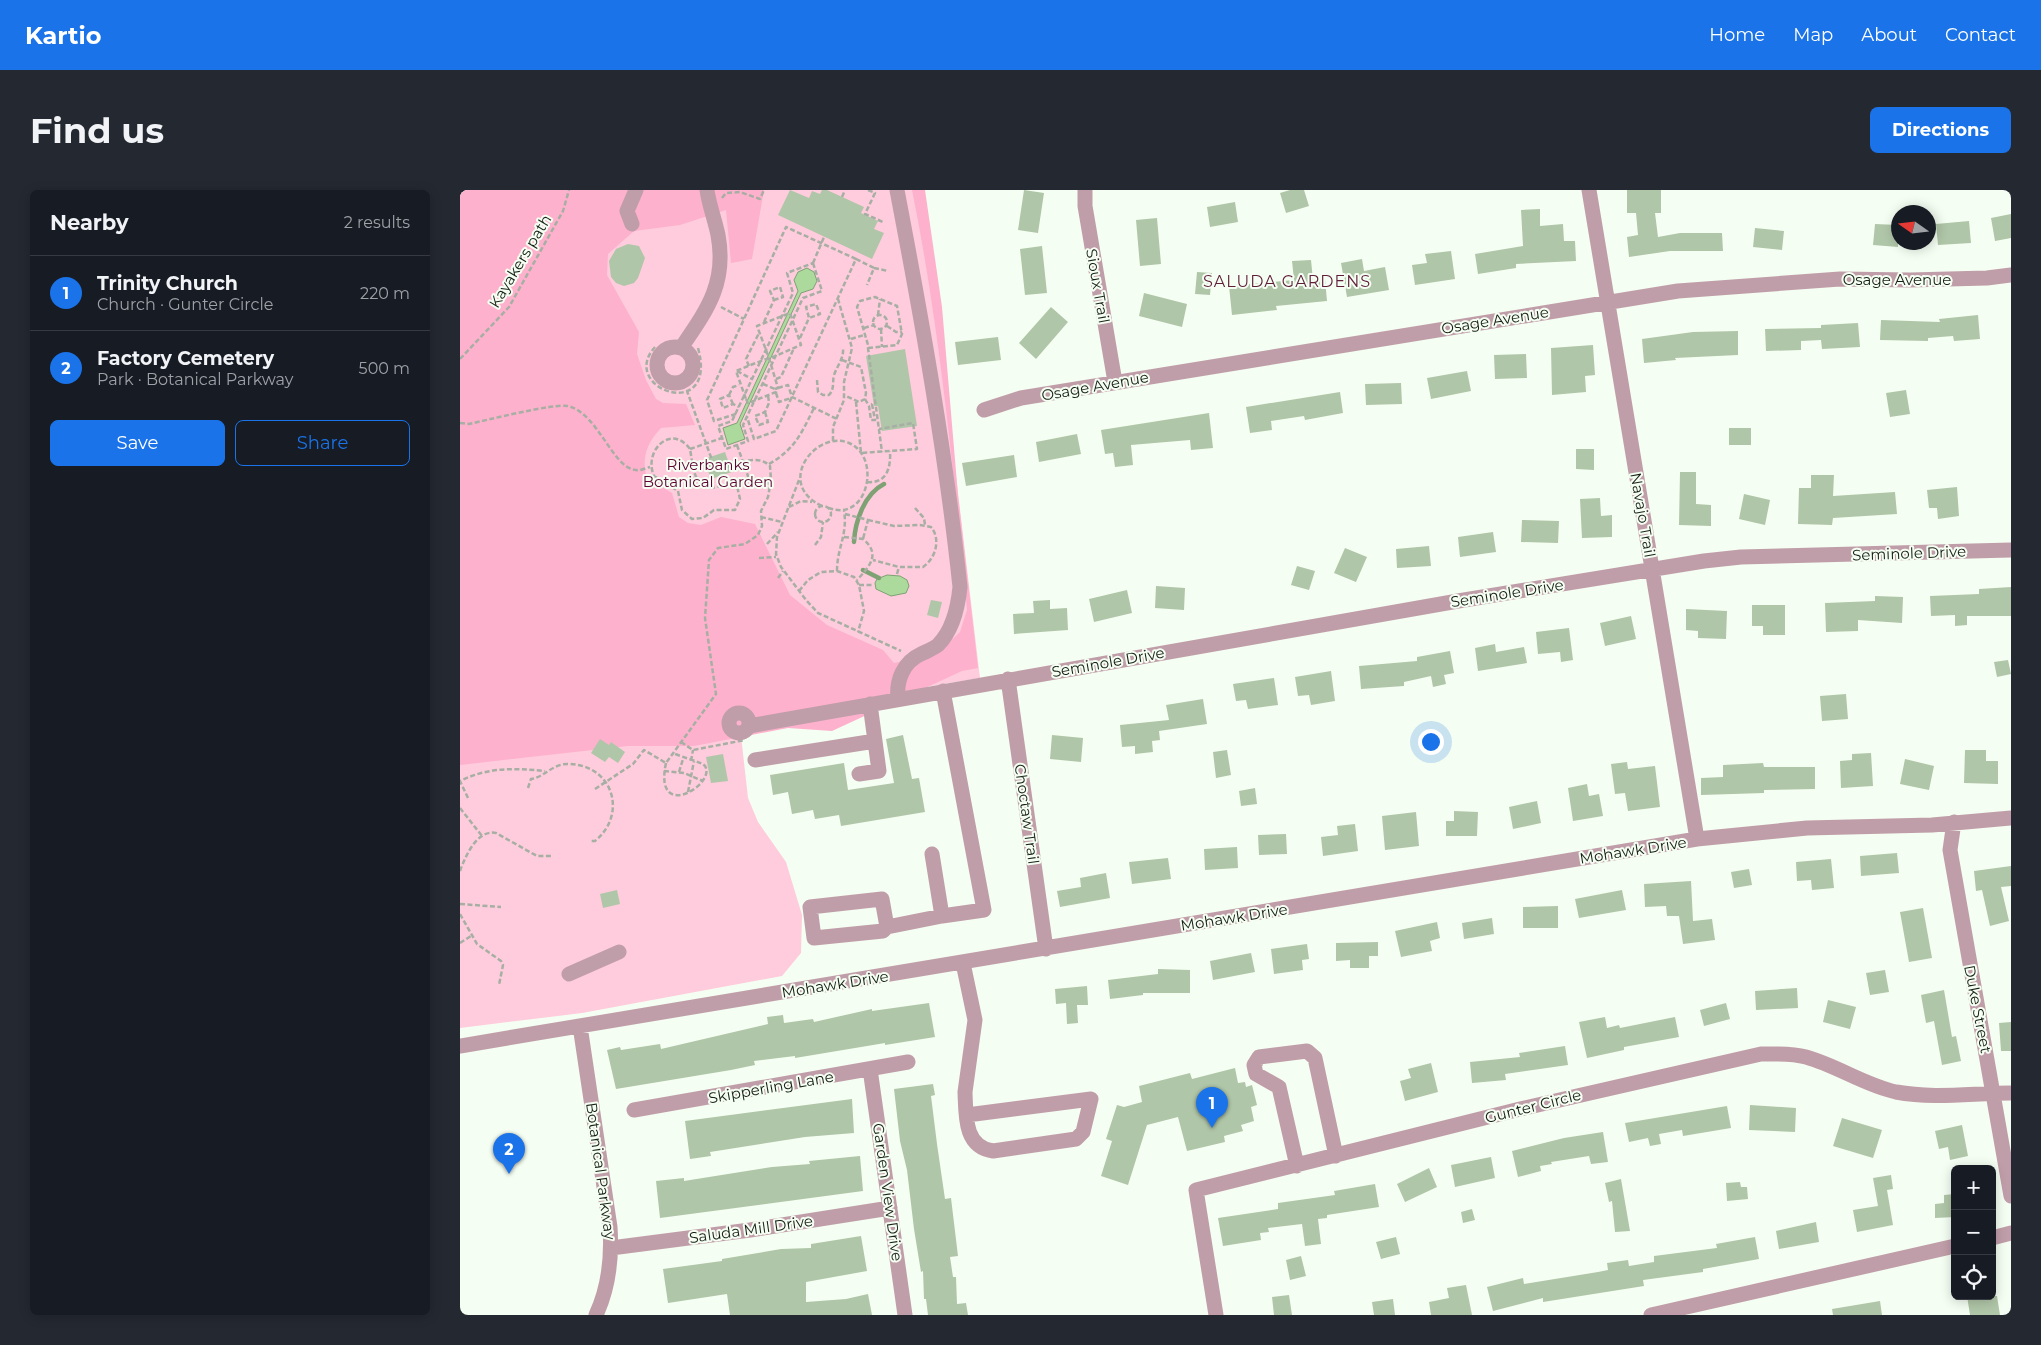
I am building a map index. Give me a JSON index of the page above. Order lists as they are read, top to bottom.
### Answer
{
  "streets": {
    "street": [
      "Osage Avenue",
      "Sioux Trail",
      "Navajo Trail",
      "Seminole Drive",
      "Choctaw Trail",
      "Mohawk Drive",
      "Duke Street",
      "Skipperling Lane",
      "Gunter Circle",
      "Botanical Parkway",
      "Garden View Drive",
      "Saluda Mill Drive"
    ],
    "path": ["Kayakers path"]
  },
  "crossings": [
    ["Osage Avenue", "Sioux Trail"],
    ["Osage Avenue", "Navajo Trail"],
    ["Navajo Trail", "Seminole Drive"],
    ["Navajo Trail", "Mohawk Drive"],
    ["Seminole Drive", "Choctaw Trail"],
    ["Choctaw Trail", "Mohawk Drive"],
    ["Mohawk Drive", "Duke Street"],
    ["Mohawk Drive", "Botanical Parkway"],
    ["Duke Street", "Gunter Circle"],
    ["Skipperling Lane", "Garden View Drive"],
    ["Botanical Parkway", "Saluda Mill Drive"],
    ["Garden View Drive", "Saluda Mill Drive"]
  ],
  "districts": ["SALUDA GARDENS"],
  "parks": ["Riverbanks Botanical Garden"],
  "north": "left",
  "page": {
    "header": "Kartio",
    "nav": [
      "Home",
      "Map",
      "About",
      "Contact"
    ],
    "buttons": [
      "Directions",
      ["Save", "Share"]
    ],
    "title": "Find us",
    "heading": ["Nearby", "2 results"],
    "list": [
      {
        "mark": "1",
        "name": "Trinity Church",
        "note": "Church · Gunter Circle",
        "value": "220 m"
      },
      {
        "mark": "2",
        "name": "Factory Cemetery",
        "note": "Park · Botanical Parkway",
        "value": "500 m"
      }
    ],
    "pins": ["1", "2"],
    "map_buttons": ["+", "−"]
  }
}
